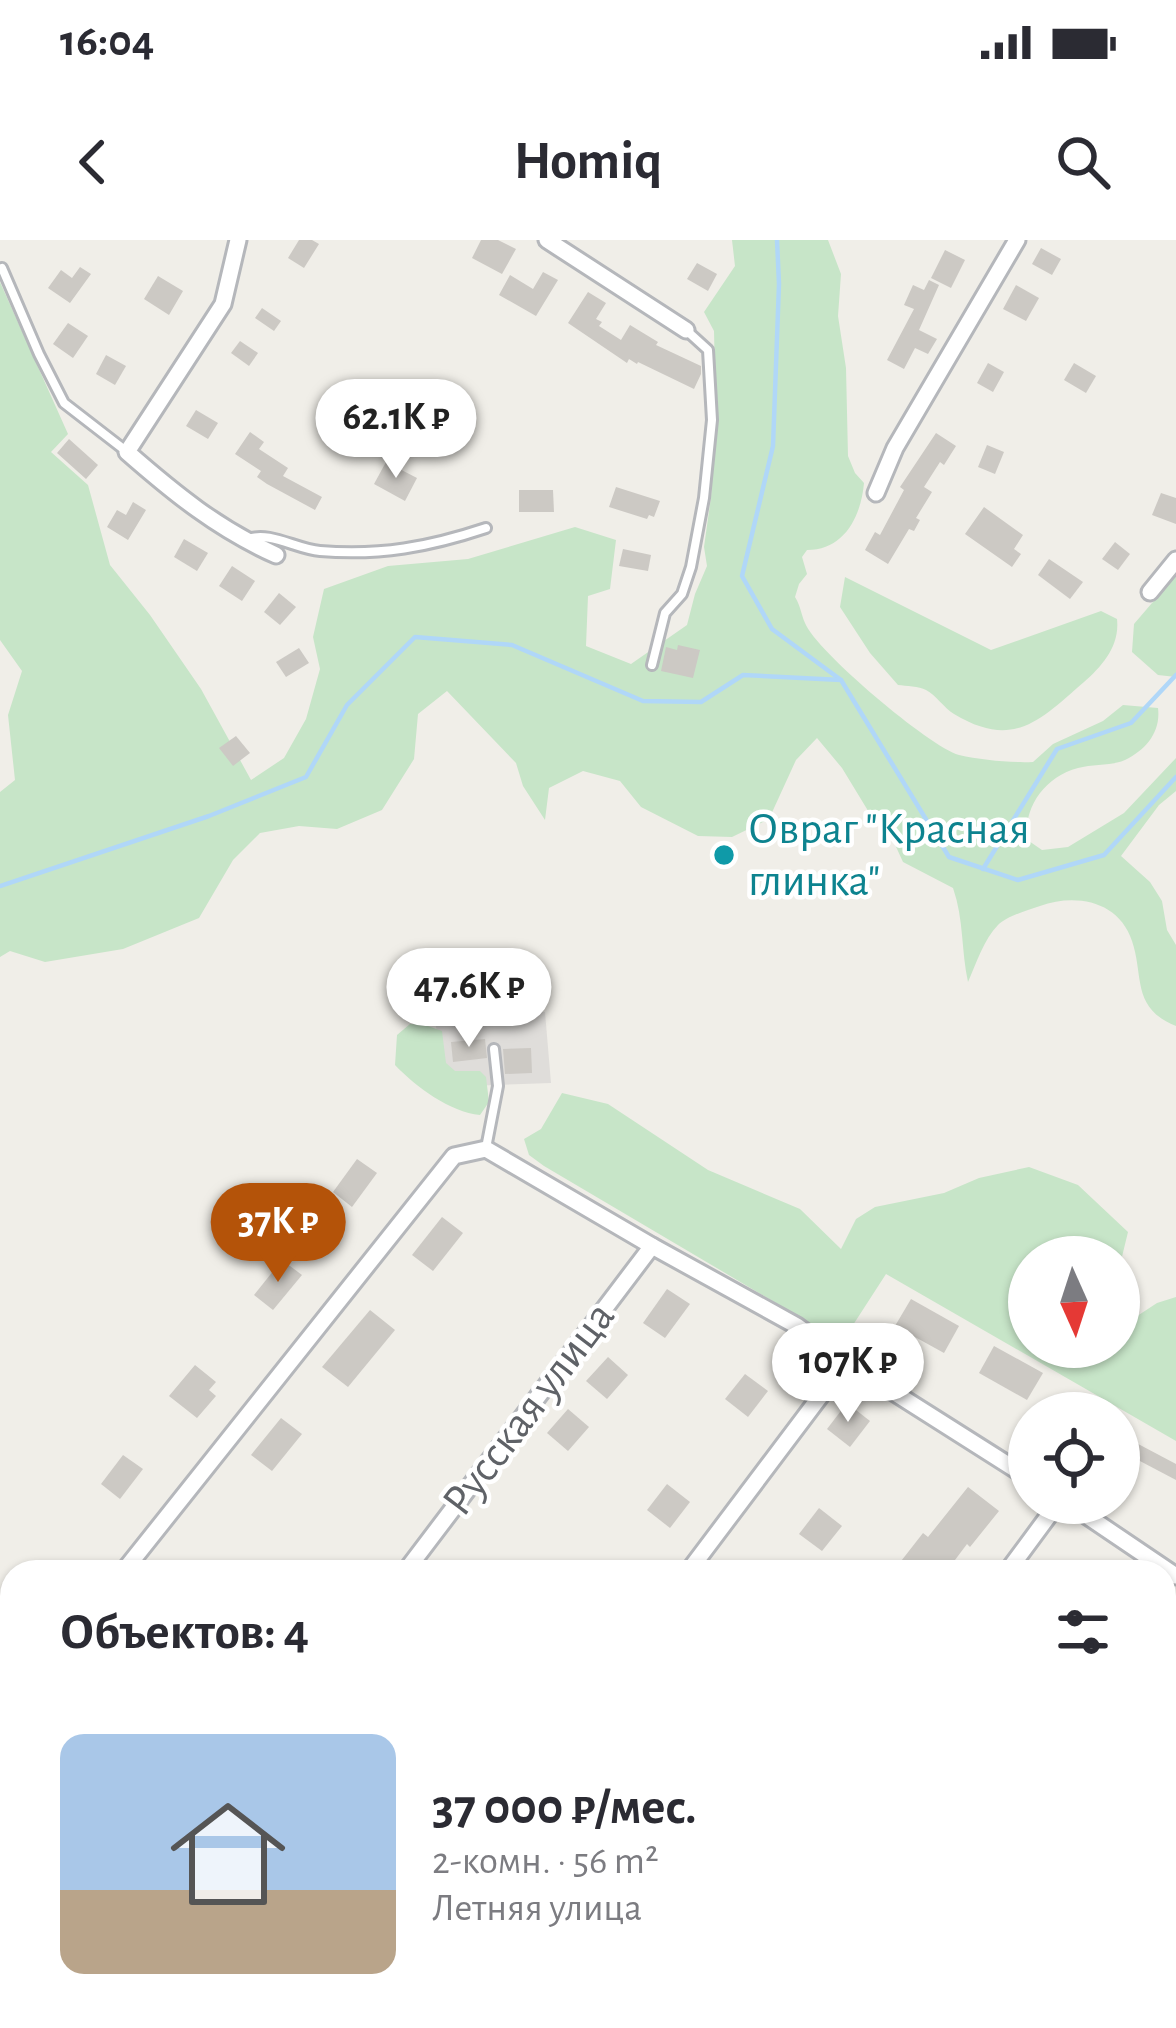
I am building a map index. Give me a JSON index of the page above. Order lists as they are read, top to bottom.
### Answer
{
  "streets": {
    "street": ["Русская улица"]
  },
  "places": ["Овраг \"Красная глинка\""],
  "north": "bottom",
  "page": {
    "status": "16:04",
    "header": "Homiq",
    "price": [
      "62.1K ₽",
      "47.6K ₽",
      "37K ₽",
      "107K ₽"
    ],
    "heading": "Объектов: 4",
    "list": [
      {
        "name": "37 000 ₽/мес.",
        "note": "2-комн. · 56 m² · Летняя улица"
      }
    ]
  }
}
